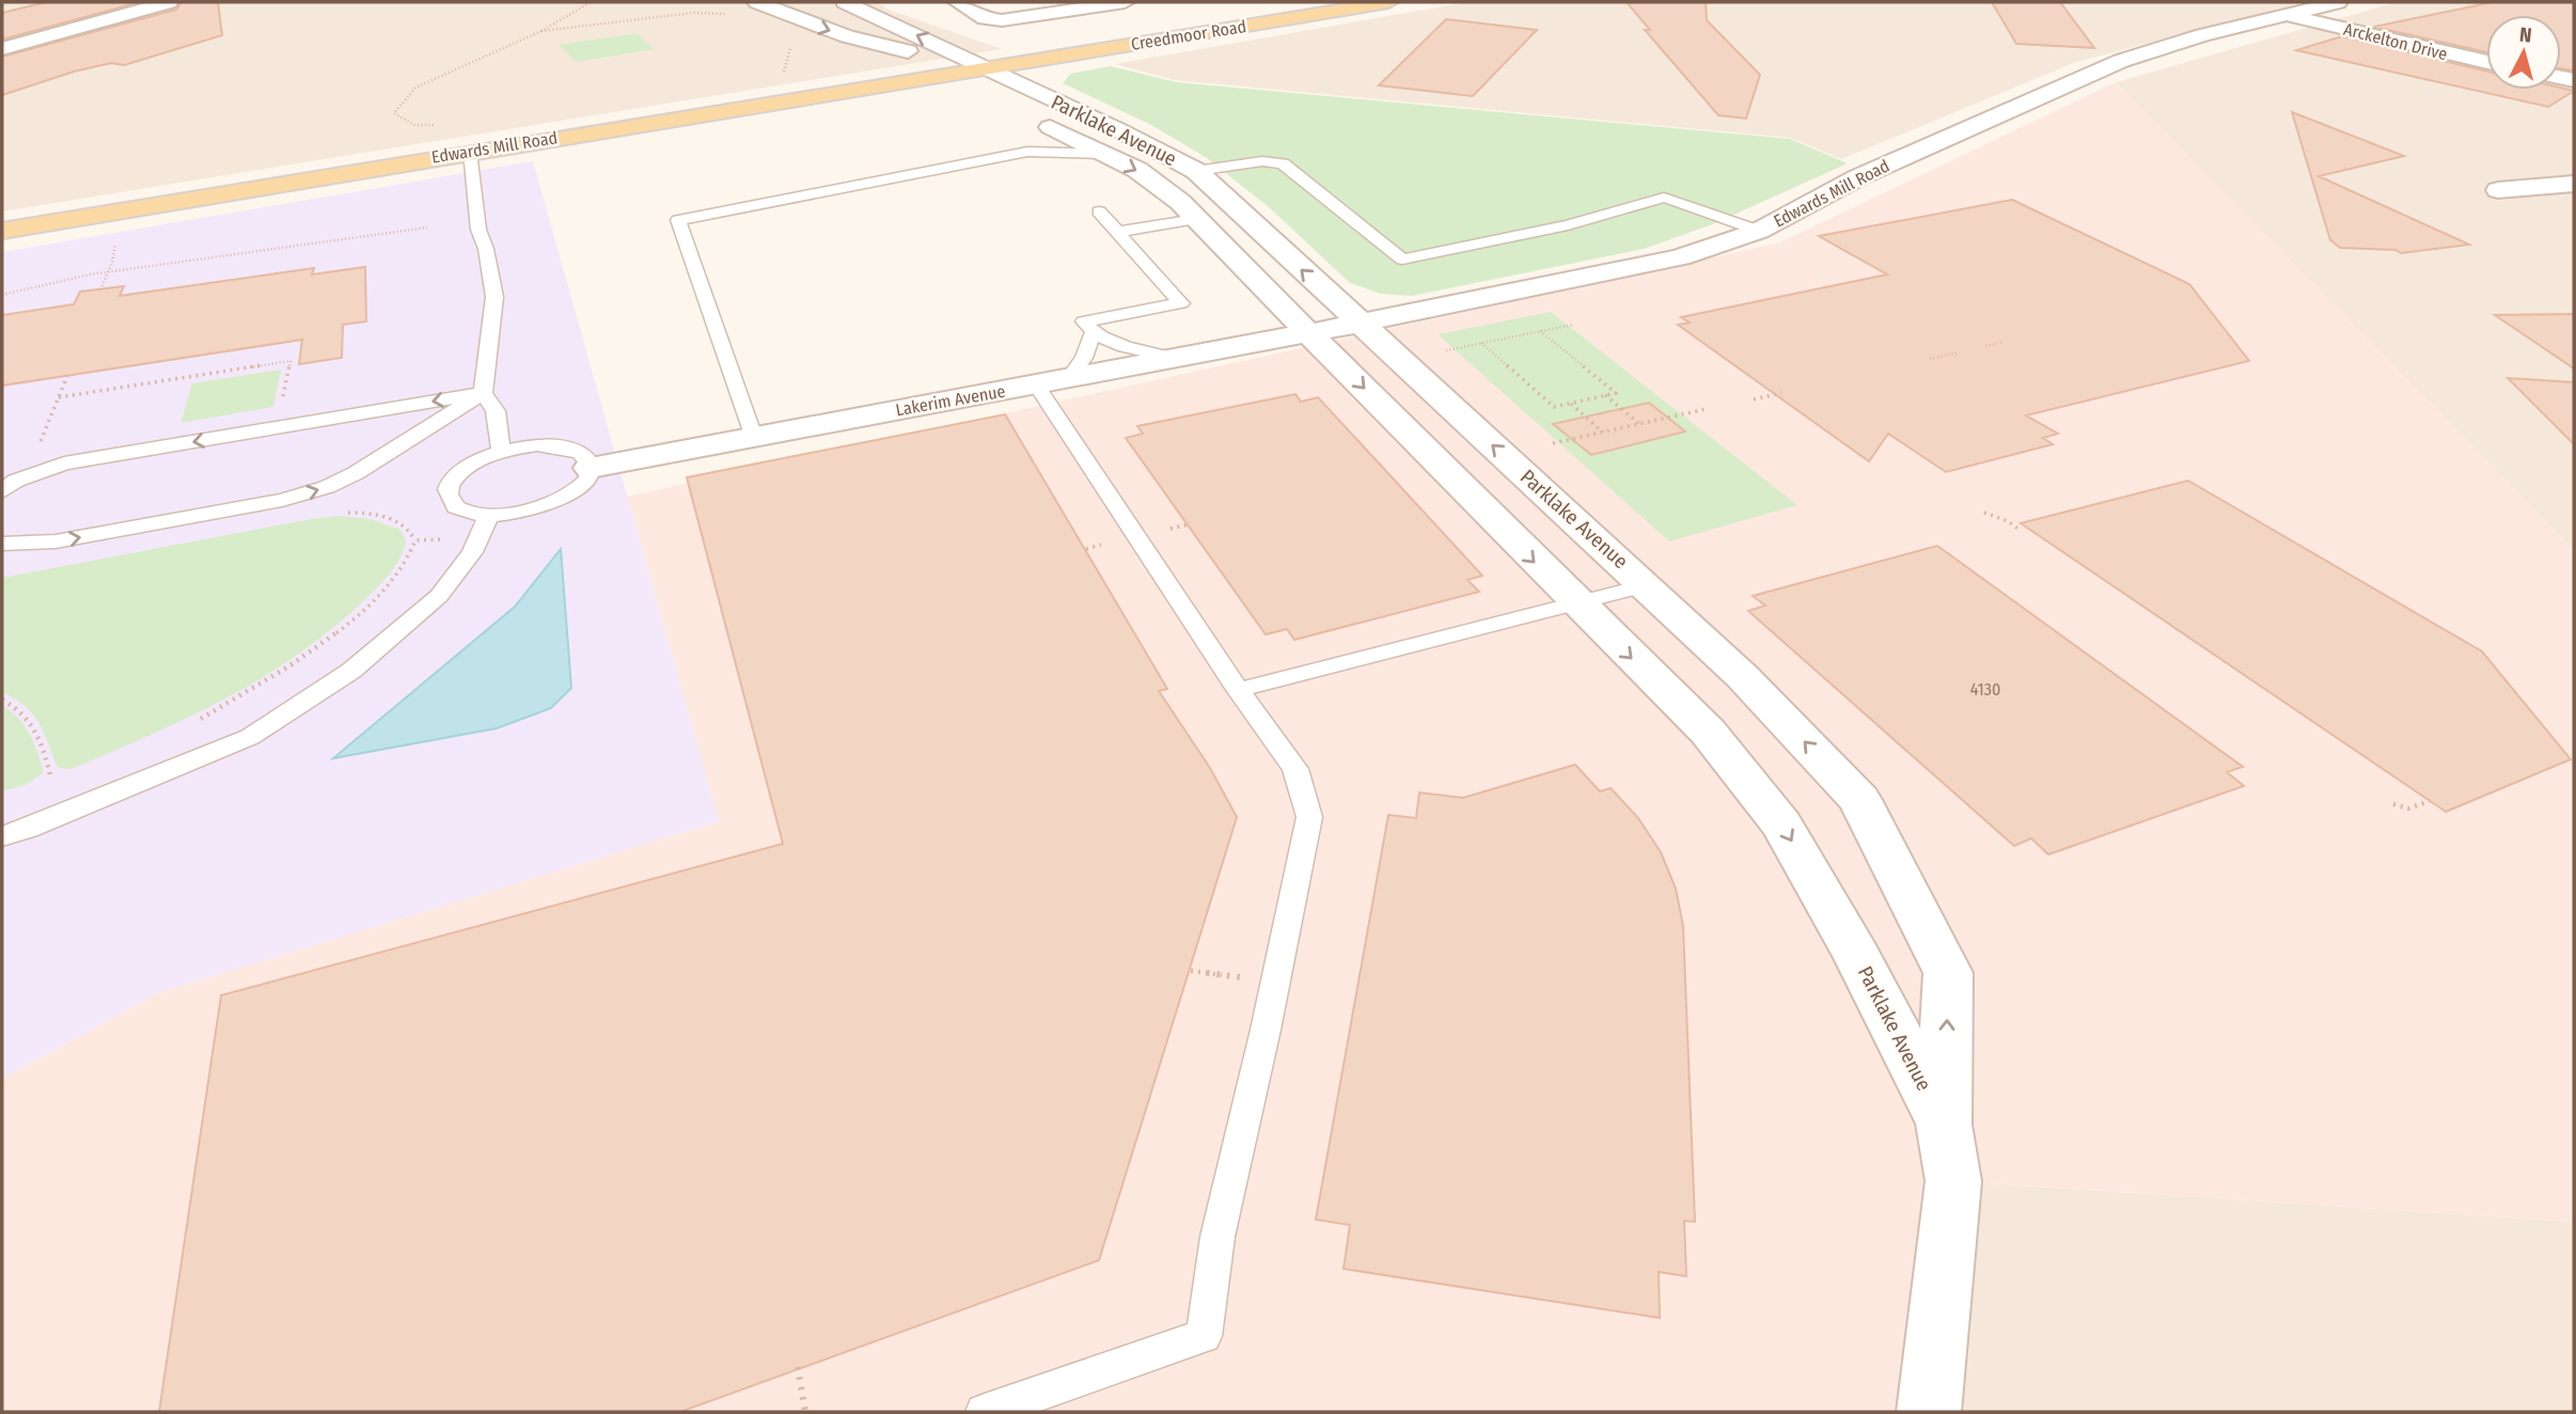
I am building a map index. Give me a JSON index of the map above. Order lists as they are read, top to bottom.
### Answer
{
  "streets": {
    "main road": ["Creedmoor Road", "Edwards Mill Road"],
    "street": ["Arckelton Drive", "Parklake Avenue", "Lakerim Avenue"]
  },
  "crossings": [
    ["Creedmoor Road", "Parklake Avenue"],
    ["Creedmoor Road", "Edwards Mill Road"],
    ["Arckelton Drive", "Edwards Mill Road"],
    ["Parklake Avenue", "Edwards Mill Road"],
    ["Parklake Avenue", "Lakerim Avenue"],
    ["Edwards Mill Road", "Lakerim Avenue"]
  ],
  "house_numbers": ["4130"],
  "north": "top"
}
